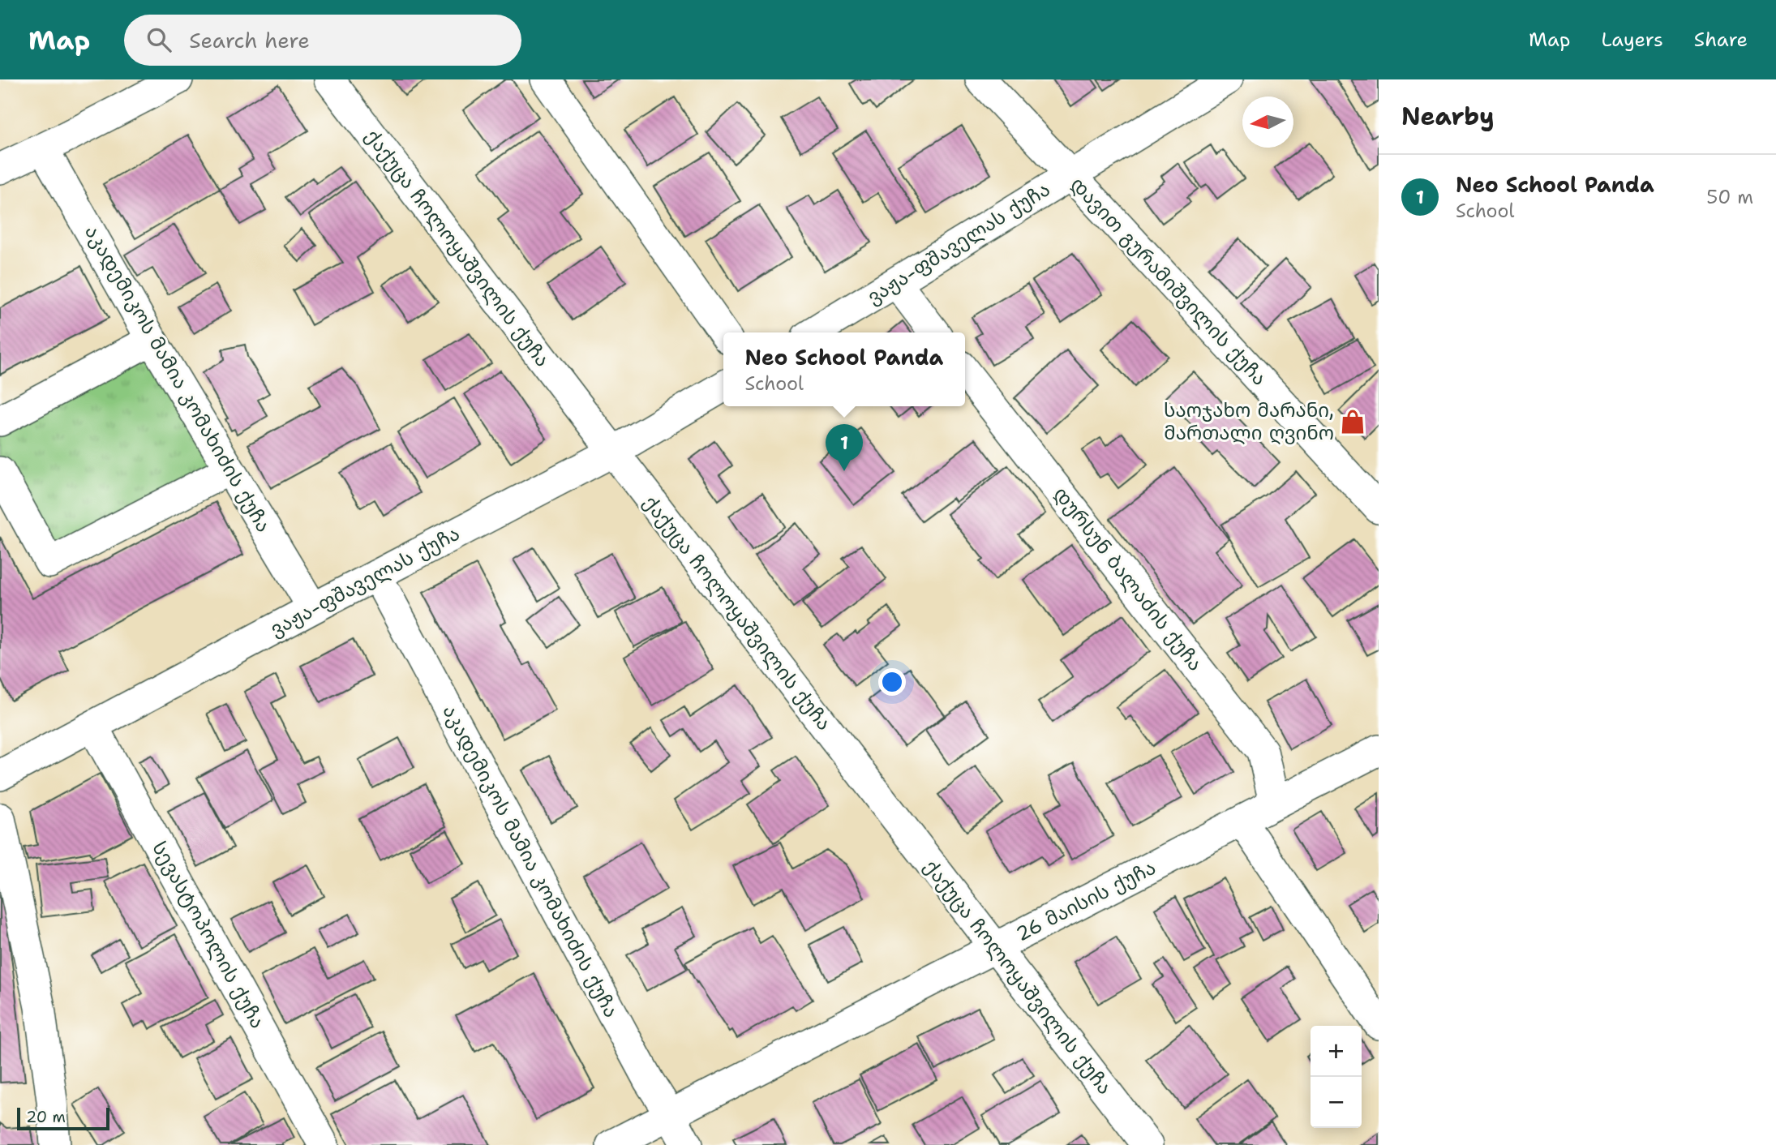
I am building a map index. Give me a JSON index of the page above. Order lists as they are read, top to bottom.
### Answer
{
  "streets": {
    "street": [
      "ვაჟა-ფშაველას ქუჩა",
      "ქაქუცა ჩოლოყაშვილის ქუჩა",
      "დავით გურამიშვილის ქუჩა",
      "აკადემიკოს მამია კომახიძის ქუჩა",
      "დურსუნ ბალაძის ქუჩა",
      "26 მაისის ქუჩა",
      "სევასტოპოლის ქუჩა"
    ]
  },
  "crossings": [
    ["ვაჟა-ფშაველას ქუჩა", "ქაქუცა ჩოლოყაშვილის ქუჩა"],
    ["ვაჟა-ფშაველას ქუჩა", "დავით გურამიშვილის ქუჩა"],
    ["ვაჟა-ფშაველას ქუჩა", "აკადემიკოს მამია კომახიძის ქუჩა"],
    ["ვაჟა-ფშაველას ქუჩა", "სევასტოპოლის ქუჩა"],
    ["ქაქუცა ჩოლოყაშვილის ქუჩა", "26 მაისის ქუჩა"],
    ["აკადემიკოს მამია კომახიძის ქუჩა", "26 მაისის ქუჩა"],
    ["დურსუნ ბალაძის ქუჩა", "26 მაისის ქუჩა"]
  ],
  "places": {
    "shop": ["საოჯახო მარანი, მართალი ღვინო"]
  },
  "scale_bar": "20 m",
  "north": "left",
  "page": {
    "header": "Map",
    "search": "Search here",
    "nav": ["Map", "Layers", "Share"],
    "heading": "Nearby",
    "list": [
      {
        "mark": "1",
        "name": "Neo School Panda",
        "note": "School",
        "value": "50 m"
      }
    ],
    "popup": ["Neo School Panda", "School"],
    "pins": "1",
    "map_buttons": ["+", "−"],
    "scale": "20 m"
  }
}
